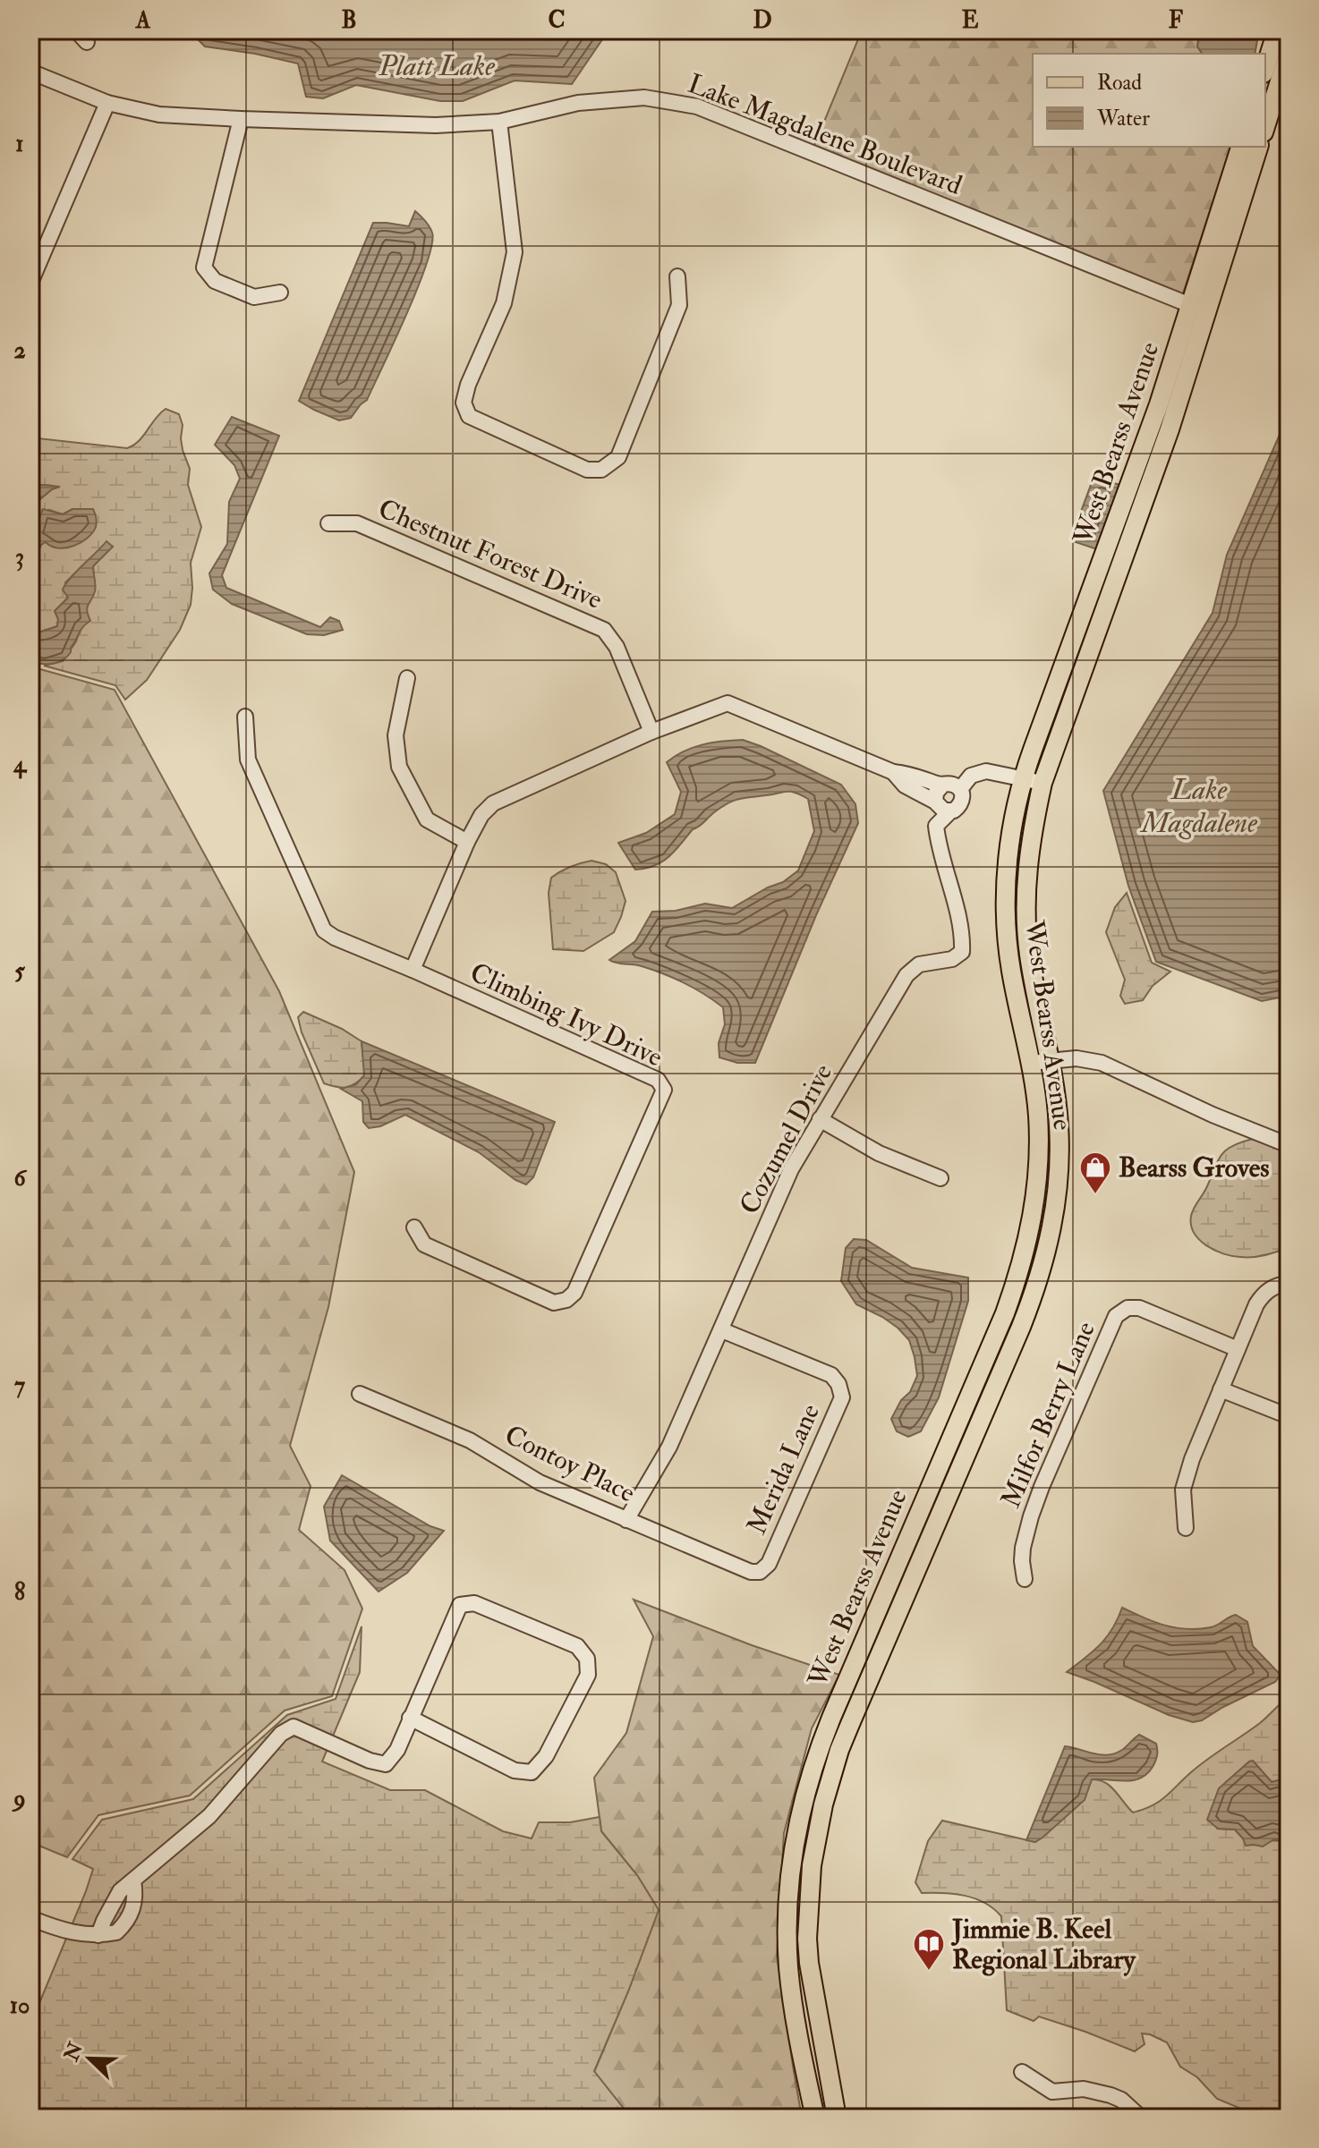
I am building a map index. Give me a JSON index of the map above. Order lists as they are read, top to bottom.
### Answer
{
  "streets": {
    "main road": ["West Bearss Avenue"],
    "street": [
      "Lake Magdalene Boulevard",
      "Chestnut Forest Drive",
      "Climbing Ivy Drive",
      "Cozumel Drive",
      "Milfor Berry Lane",
      "Contoy Place",
      "Merida Lane"
    ]
  },
  "crossings": [
    ["Lake Magdalene Boulevard", "West Bearss Avenue"],
    ["Cozumel Drive", "Contoy Place"],
    ["Cozumel Drive", "Merida Lane"],
    ["Contoy Place", "Merida Lane"]
  ],
  "water": ["Platt Lake", "Lake Magdalene"],
  "places": {
    "shop": ["Bearss Groves"],
    "library": ["Jimmie B. Keel Regional Library"]
  },
  "legend": ["Road", "Water"],
  "north": "top left",
  "grid": {
    "columns": [
      "A",
      "B",
      "C",
      "D",
      "E",
      "F"
    ],
    "rows": [
      "1",
      "2",
      "3",
      "4",
      "5",
      "6",
      "7",
      "8",
      "9",
      "10"
    ]
  }
}
